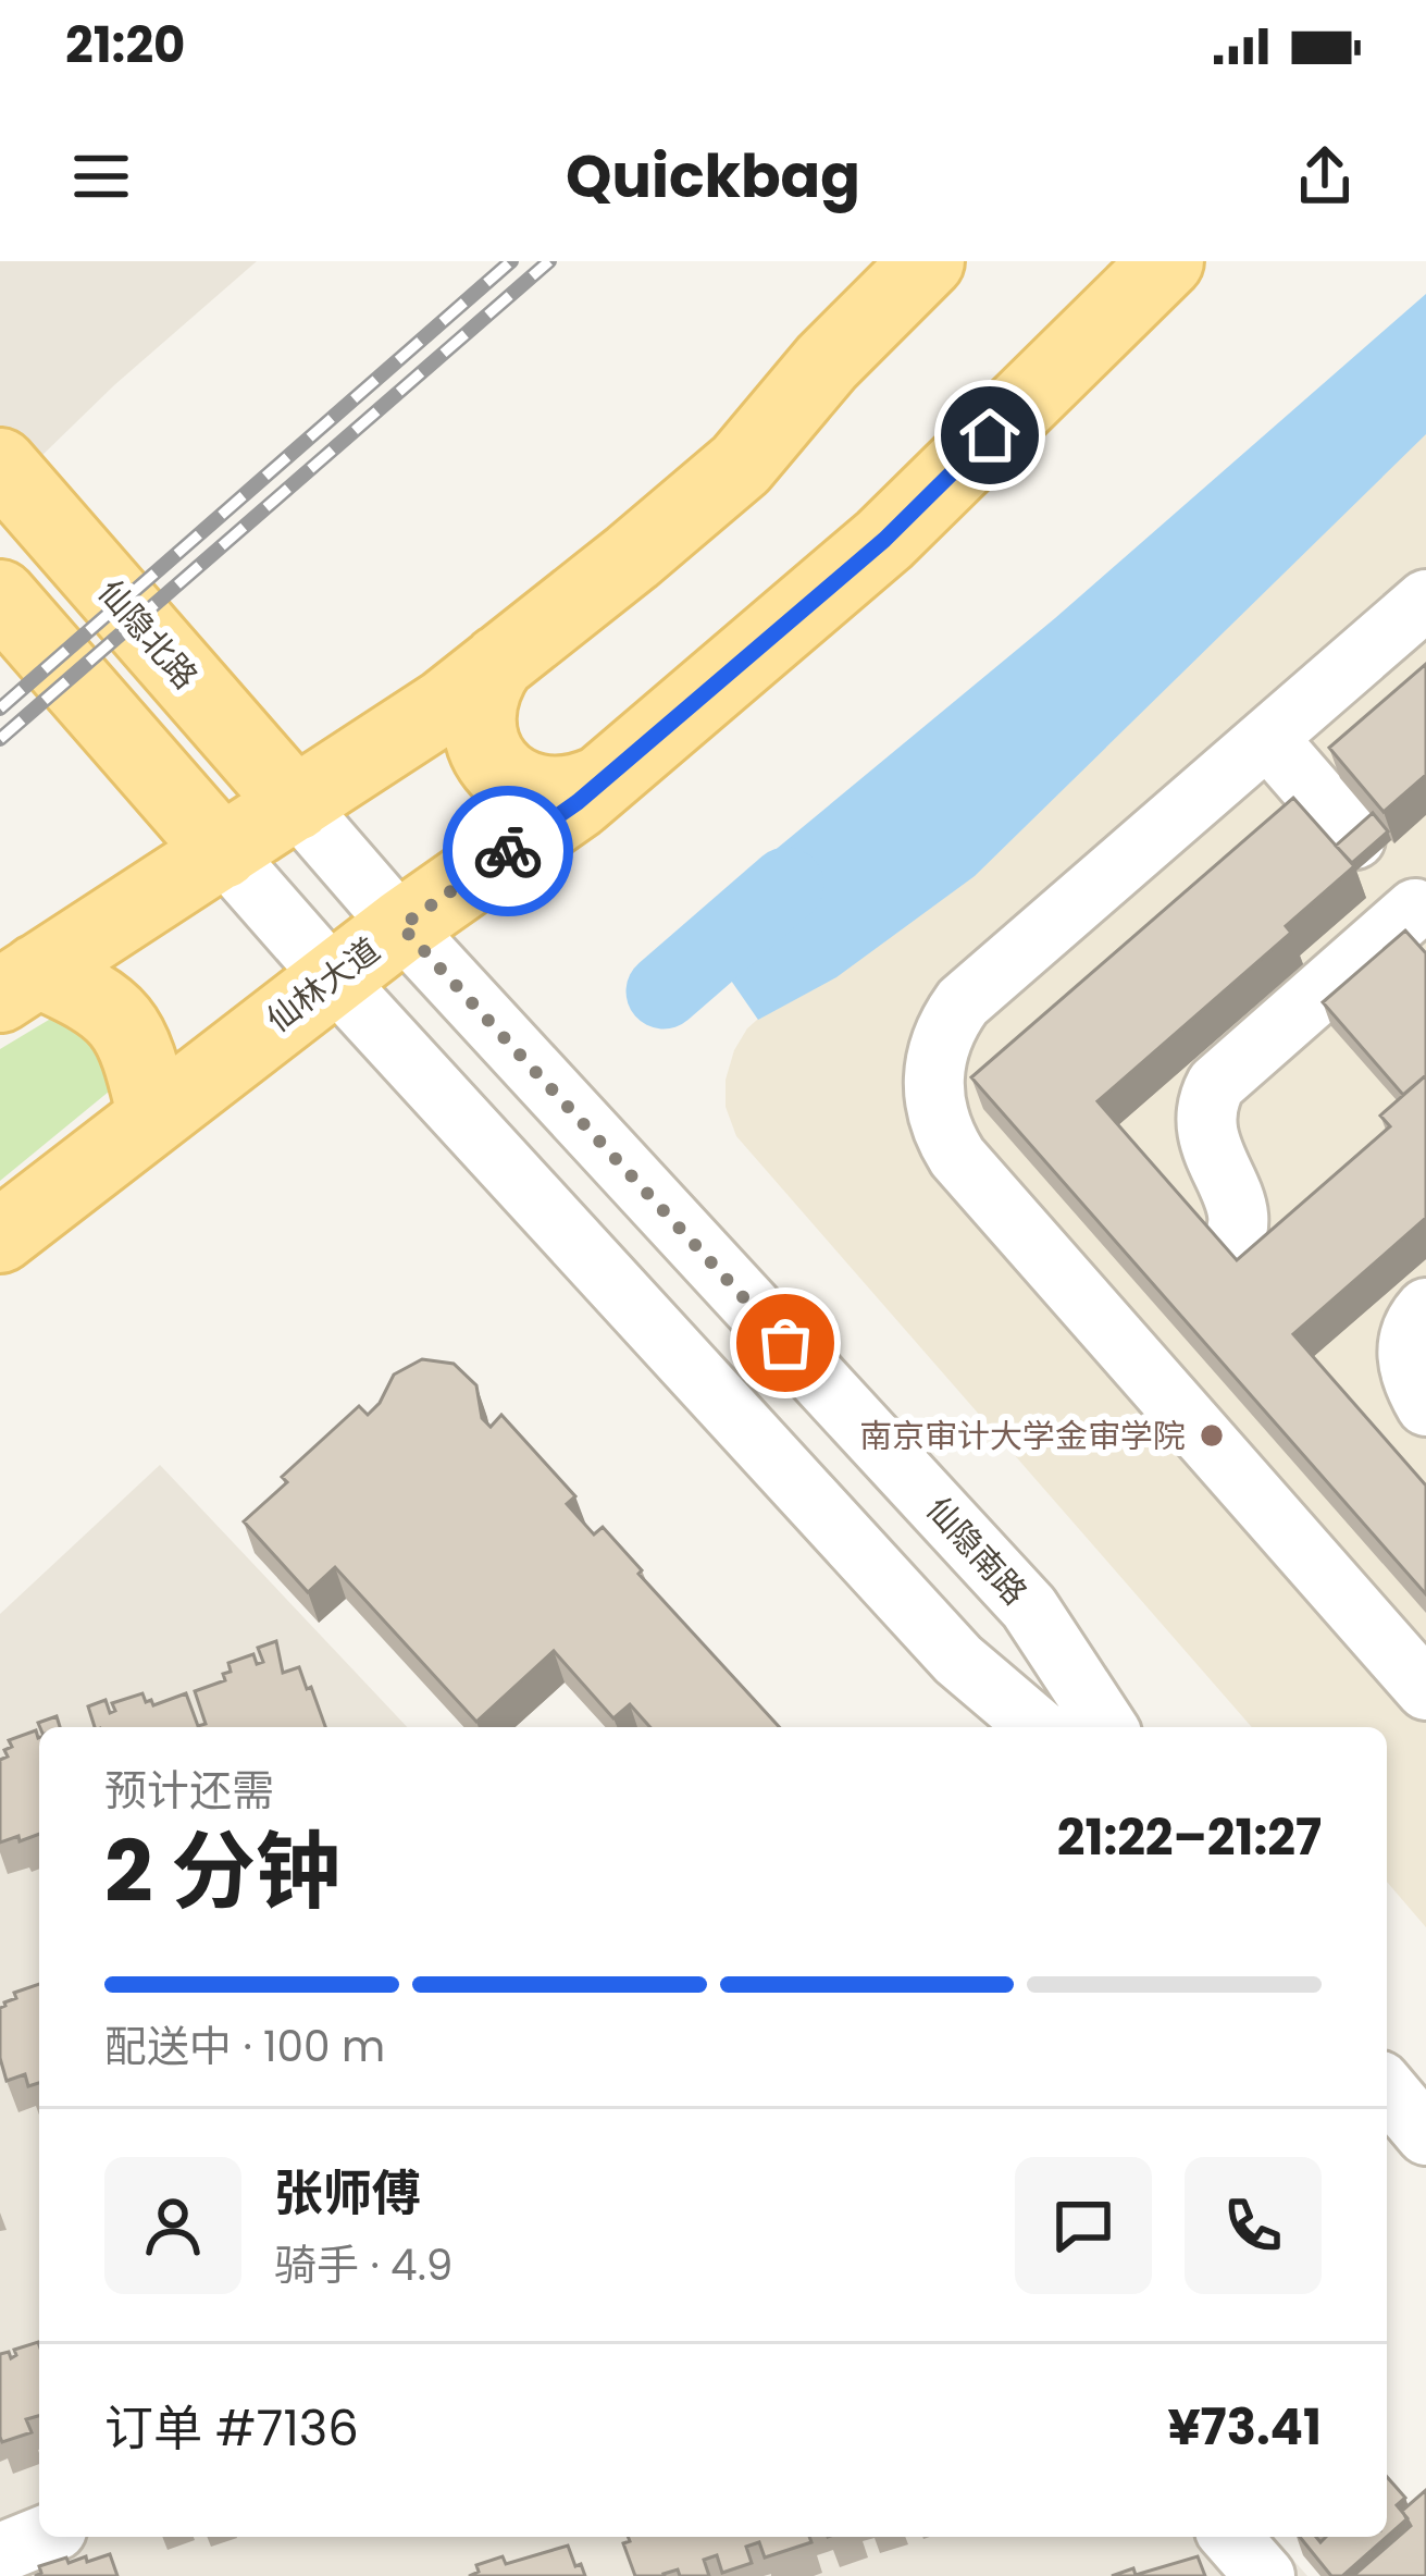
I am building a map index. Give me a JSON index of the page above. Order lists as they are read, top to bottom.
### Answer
{
  "streets": {
    "main road": ["仙隐北路", "仙林大道"],
    "street": ["仙隐南路"]
  },
  "crossings": [
    ["仙隐北路", "仙隐南路"],
    ["仙林大道", "仙隐南路"]
  ],
  "places": ["南京审计大学金审学院"],
  "page": {
    "status": "21:20",
    "header": "Quickbag",
    "heading": ["2 分钟", "预计还需", "21:22–21:27"],
    "panel": [
      "张师傅",
      "骑手 · 4.9",
      "订单 #7136",
      "¥73.41"
    ],
    "bar": "配送中 · 100 m"
  }
}
